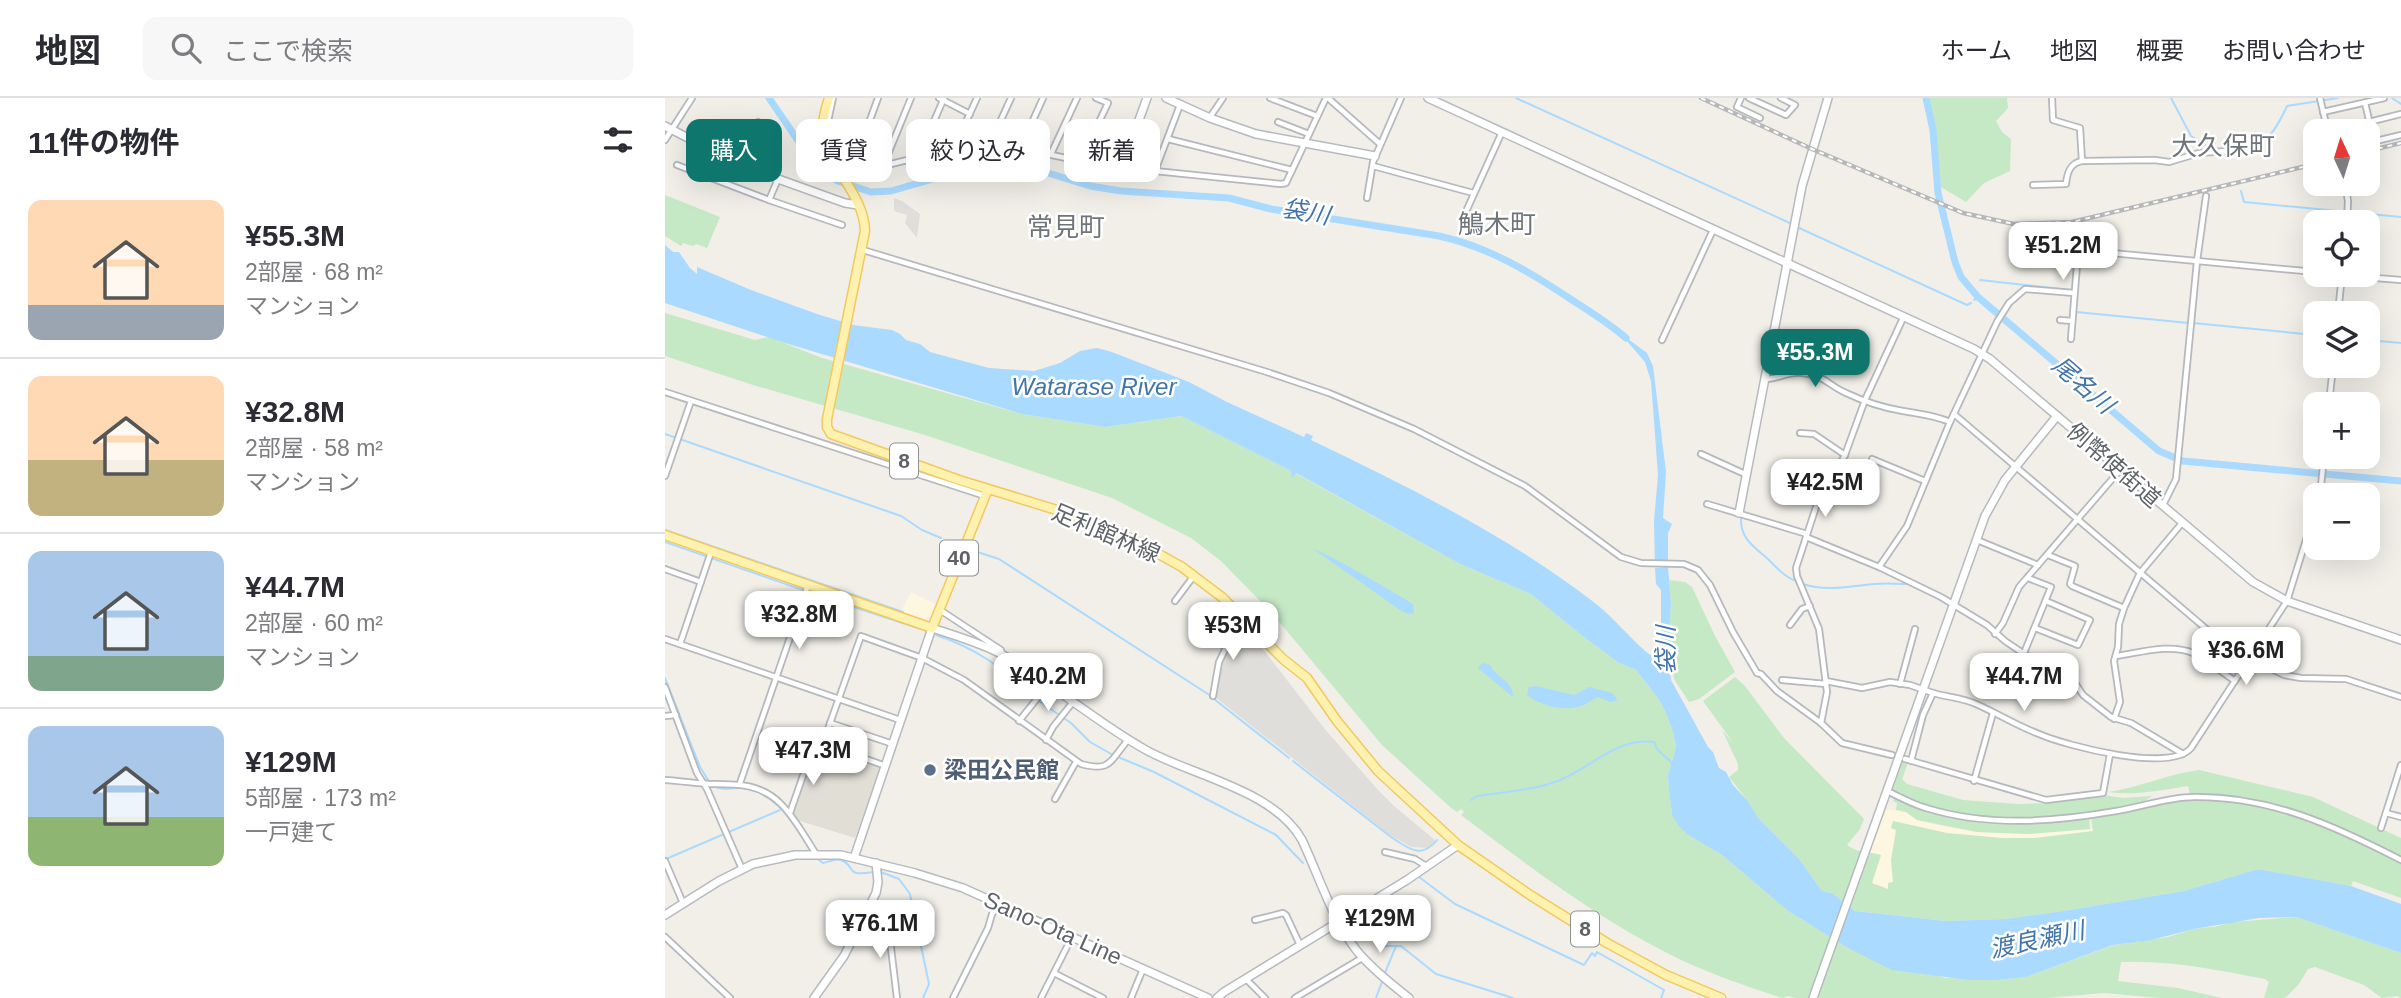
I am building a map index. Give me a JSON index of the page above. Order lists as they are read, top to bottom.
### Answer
{
  "streets": {
    "main road": ["8", "足利館林線", "40"],
    "street": ["例幣使街道", "Sano-Ota Line"]
  },
  "crossings": [
    ["8", "足利館林線"],
    ["足利館林線", "40"]
  ],
  "districts": ["大久保町", "鵤木町", "常見町"],
  "water": [
    "袋川",
    "尾名川",
    "Watarase River",
    "渡良瀬川"
  ],
  "places": ["梁田公民館"],
  "north": "top",
  "page": {
    "header": "地図",
    "search": "ここで検索",
    "nav": [
      "ホーム",
      "地図",
      "概要",
      "お問い合わせ"
    ],
    "heading": "11件の物件",
    "map_buttons": ["+", "−"],
    "chip": [
      "購入",
      "賃貸",
      "絞り込み",
      "新着"
    ],
    "list": [
      {
        "name": "¥55.3M",
        "note": "2部屋 · 68 m² · マンション"
      },
      {
        "name": "¥32.8M",
        "note": "2部屋 · 58 m² · マンション"
      },
      {
        "name": "¥44.7M",
        "note": "2部屋 · 60 m² · マンション"
      },
      {
        "name": "¥129M",
        "note": "5部屋 · 173 m² · 一戸建て"
      }
    ],
    "price": [
      "¥51.2M",
      "¥55.3M",
      "¥42.5M",
      "¥32.8M",
      "¥53M",
      "¥36.6M",
      "¥40.2M",
      "¥44.7M",
      "¥47.3M",
      "¥129M",
      "¥76.1M"
    ]
  }
}
